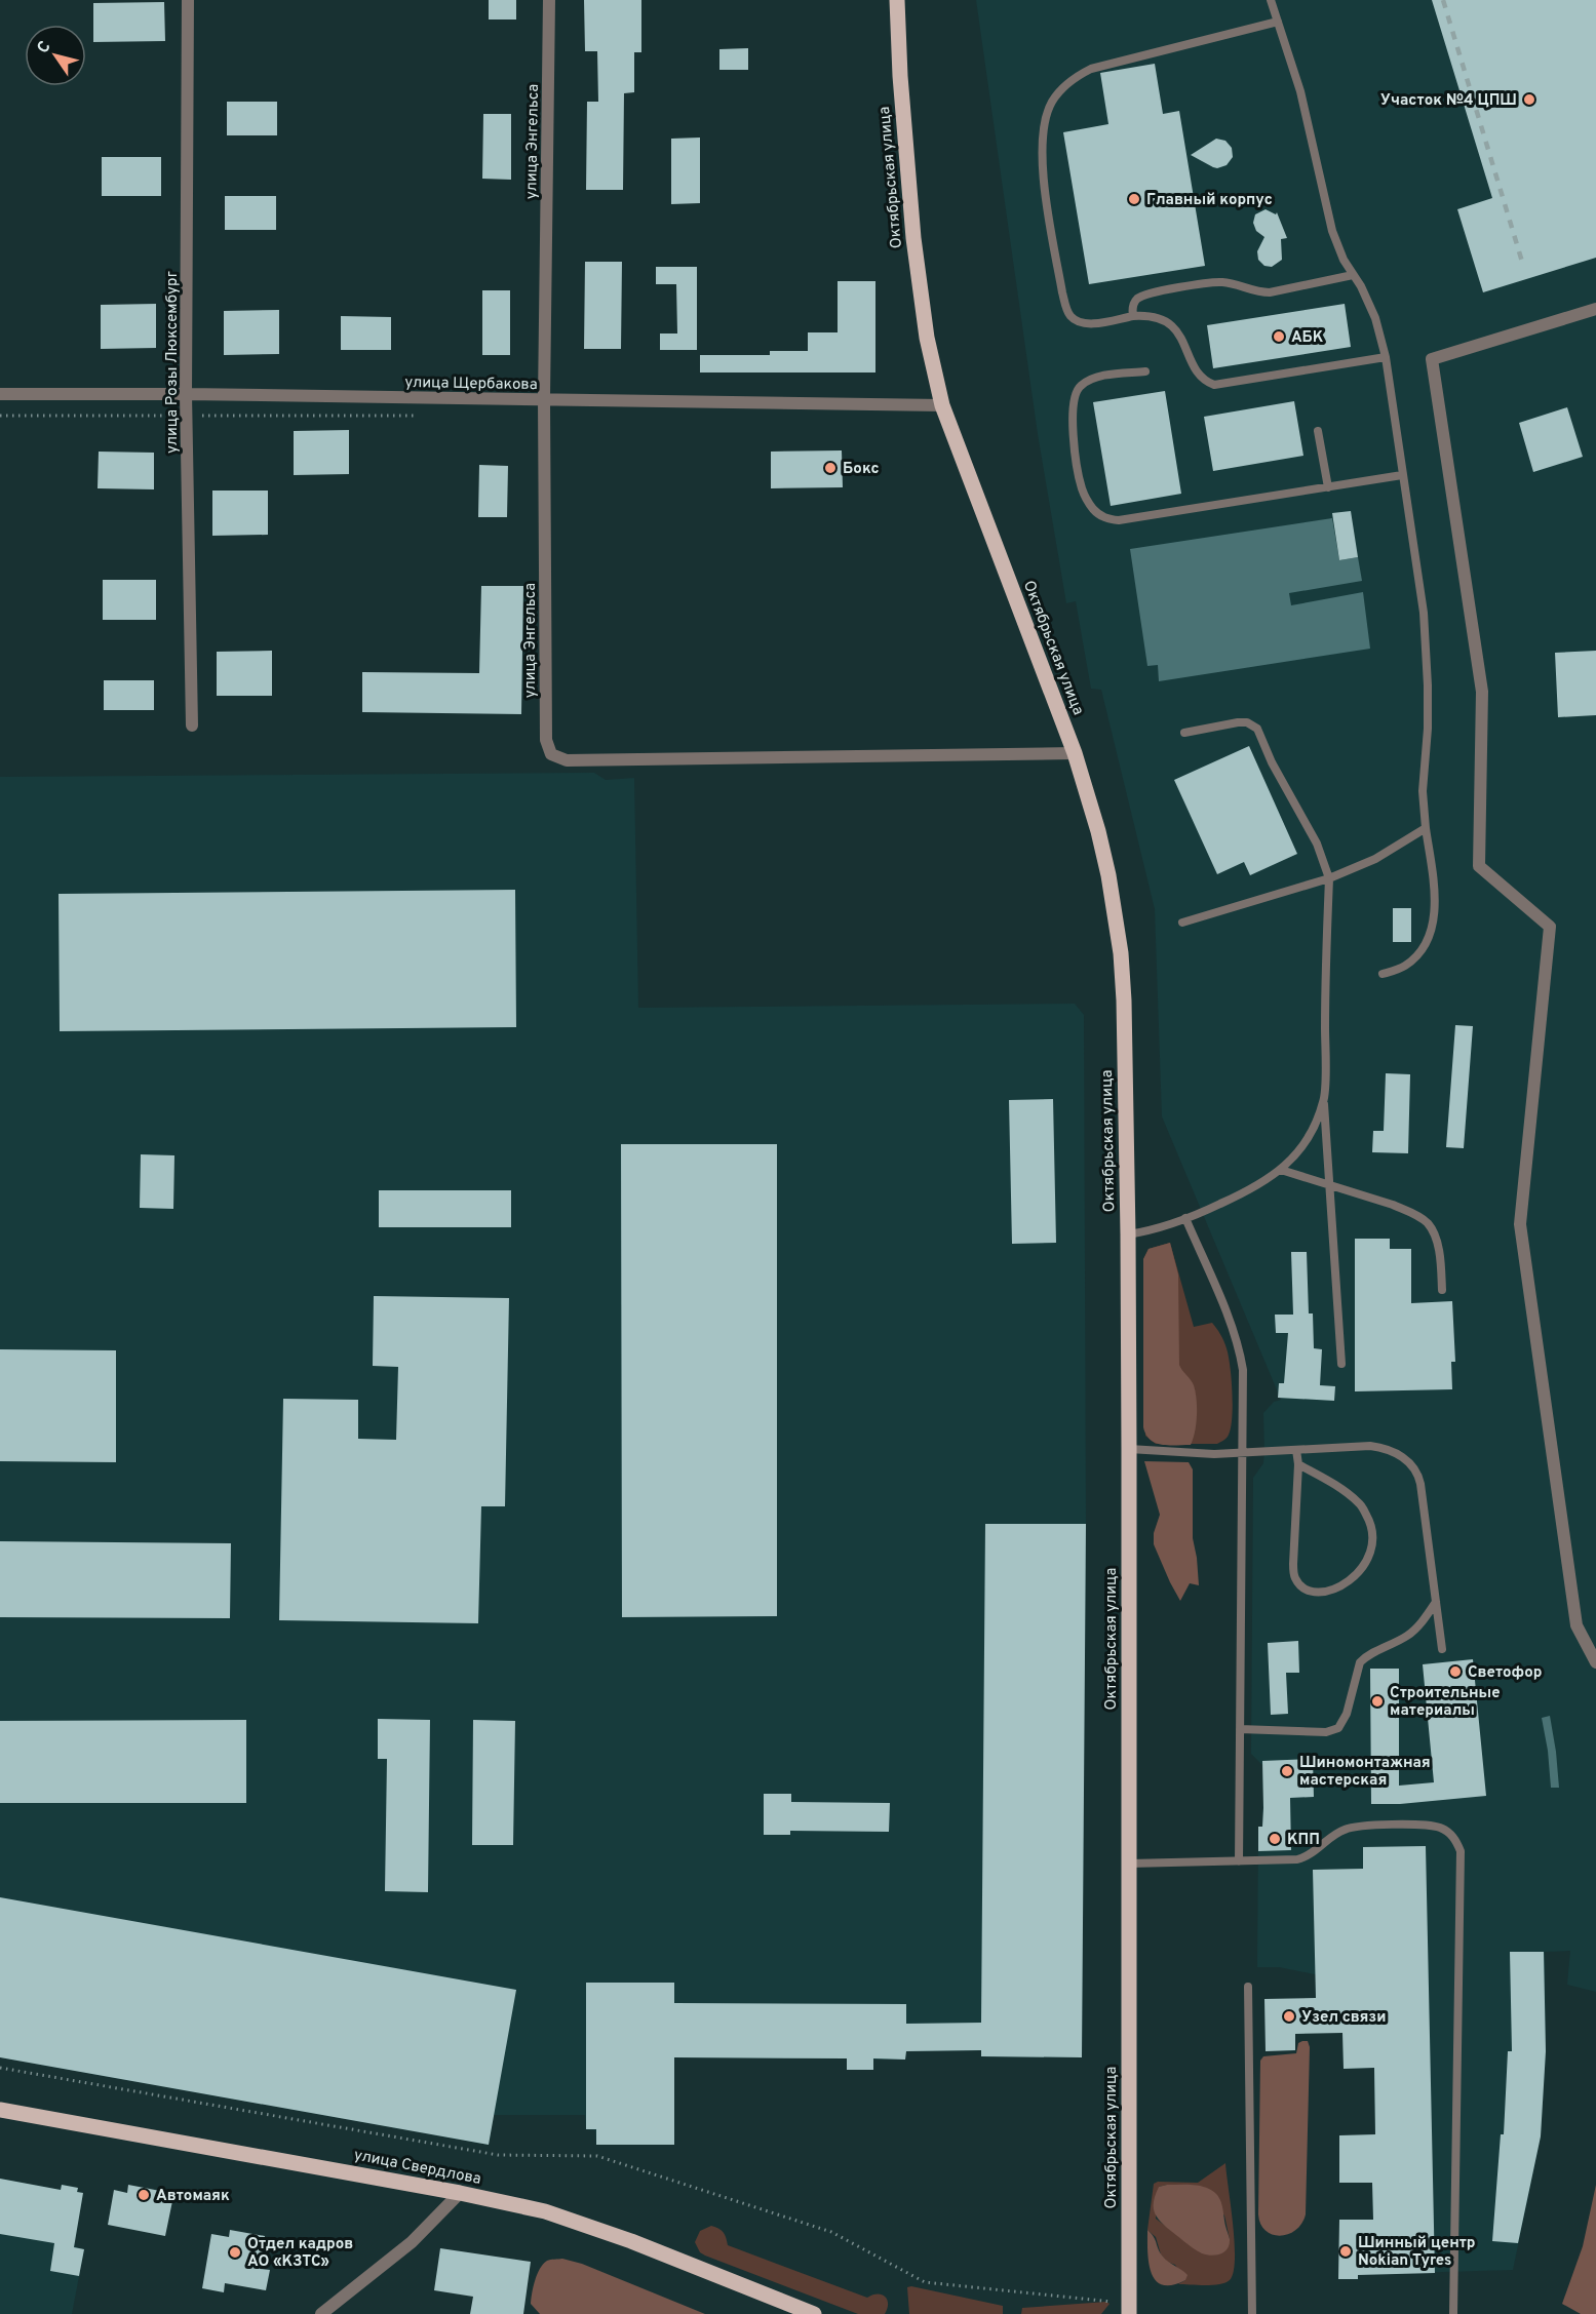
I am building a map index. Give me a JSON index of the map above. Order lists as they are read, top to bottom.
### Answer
{
  "streets": {
    "main road": ["Октябрьская улица", "улица Свердлова"],
    "street": ["улица Энгельса", "улица Розы Люксембург", "улица Щербакова"]
  },
  "crossings": [
    ["улица Энгельса", "Октябрьская улица"],
    ["улица Энгельса", "улица Щербакова"],
    ["Октябрьская улица", "улица Щербакова"],
    ["улица Розы Люксембург", "улица Щербакова"]
  ],
  "places": [
    "Участок №4 ЦПШ",
    "Главный корпус",
    "АБК",
    "Бокс",
    "Светофор",
    "Строительные материалы",
    "Шиномонтажная мастерская",
    "КПП",
    "Узел связи",
    "Автомаяк",
    "Шинный центр Nokian Tyres",
    "Отдел кадров АО «КЗТС»"
  ],
  "north": "top left"
}
